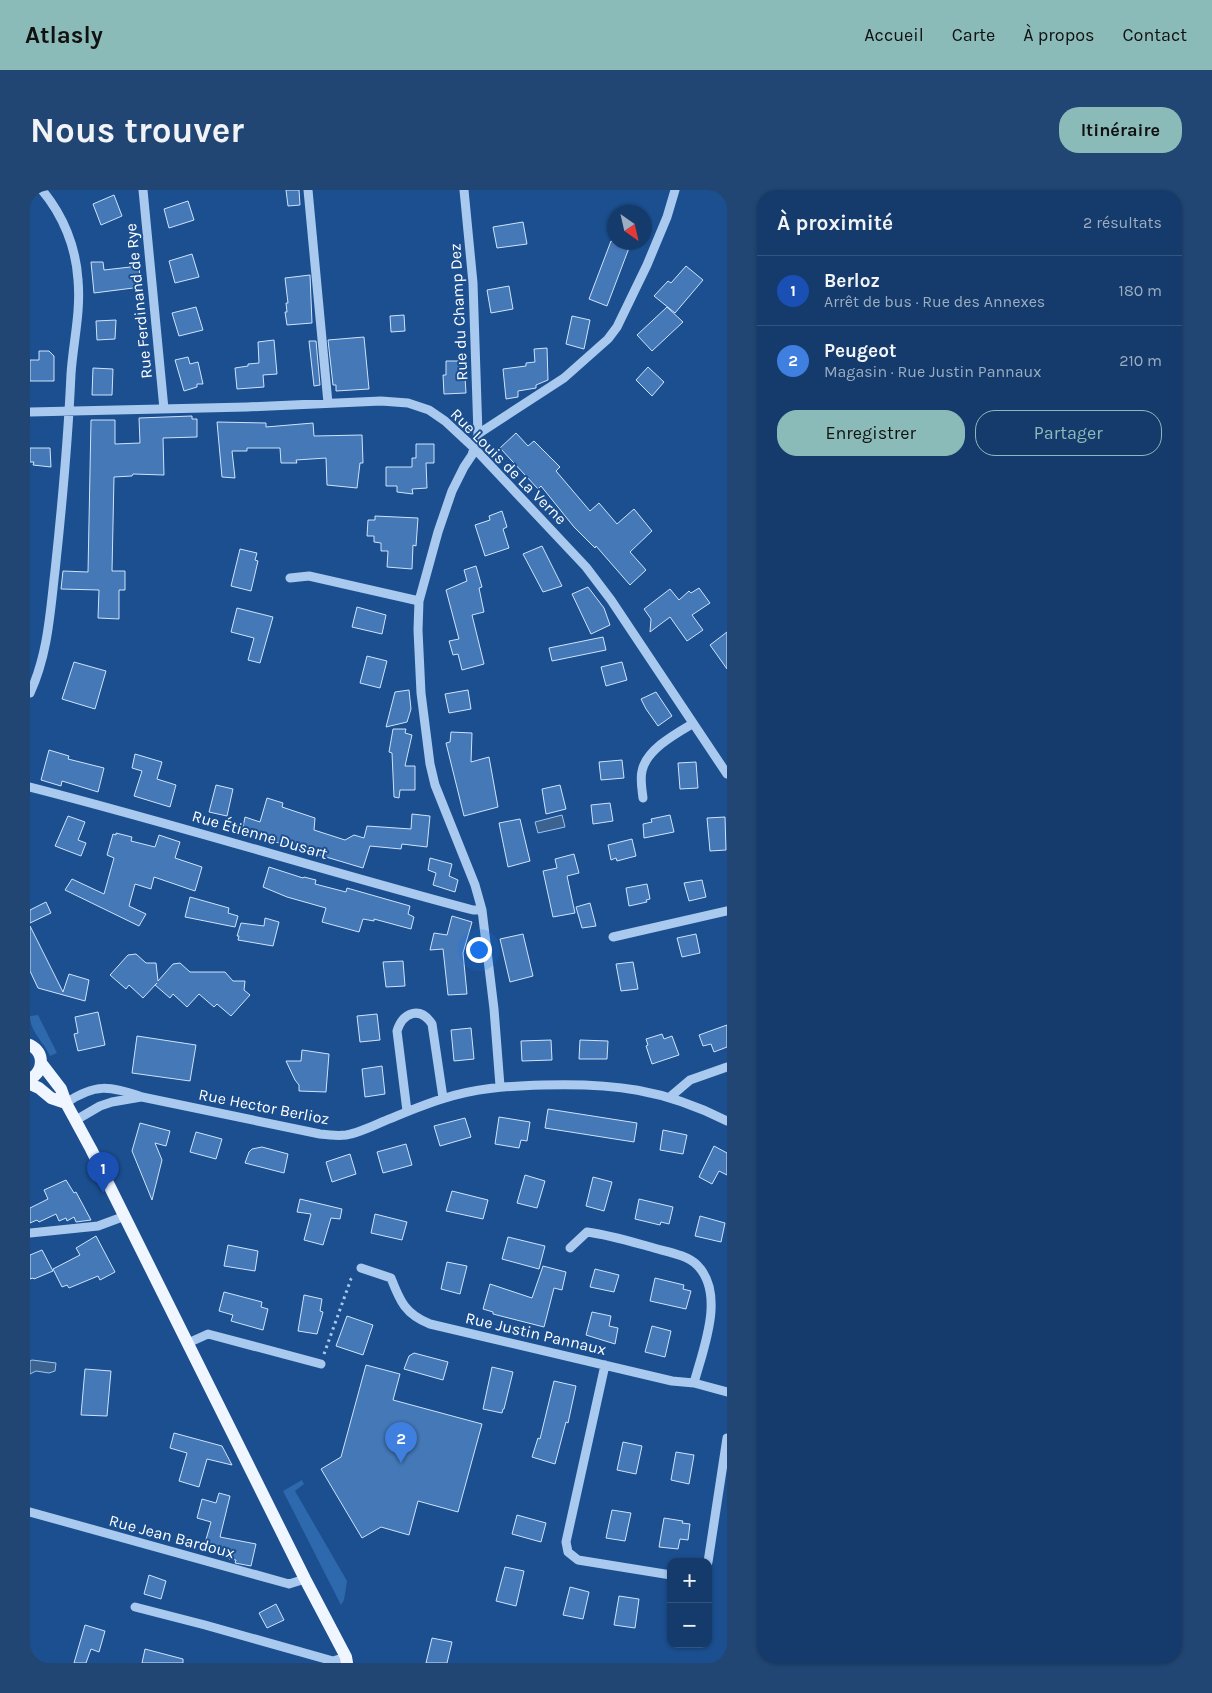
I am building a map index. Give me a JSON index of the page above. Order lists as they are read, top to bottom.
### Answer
{
  "streets": {
    "street": [
      "Rue Ferdinand de Rye",
      "Rue du Champ Dez",
      "Rue Louis de La Verne",
      "Rue Étienne Dusart",
      "Rue Hector Berlioz",
      "Rue Justin Pannaux",
      "Rue Jean Bardoux"
    ]
  },
  "crossings": [
    ["Rue Ferdinand de Rye", "Rue Louis de La Verne"],
    ["Rue du Champ Dez", "Rue Louis de La Verne"],
    ["Rue du Champ Dez", "Rue Étienne Dusart"],
    ["Rue du Champ Dez", "Rue Hector Berlioz"]
  ],
  "north": "bottom right",
  "page": {
    "header": "Atlasly",
    "nav": [
      "Accueil",
      "Carte",
      "À propos",
      "Contact"
    ],
    "buttons": [
      "Itinéraire",
      ["Enregistrer", "Partager"]
    ],
    "title": "Nous trouver",
    "heading": ["À proximité", "2 résultats"],
    "list": [
      {
        "mark": "1",
        "name": "Berloz",
        "note": "Arrêt de bus · Rue des Annexes",
        "value": "180 m"
      },
      {
        "mark": "2",
        "name": "Peugeot",
        "note": "Magasin · Rue Justin Pannaux",
        "value": "210 m"
      }
    ],
    "pins": ["1", "2"],
    "map_buttons": ["+", "−"]
  }
}
